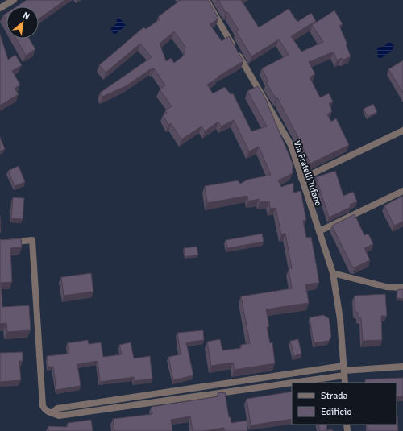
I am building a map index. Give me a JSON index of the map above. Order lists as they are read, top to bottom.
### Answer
{
  "streets": {
    "street": ["Via Fratelli Tufano"]
  },
  "legend": ["Strada", "Edificio"],
  "north": "top right"
}
